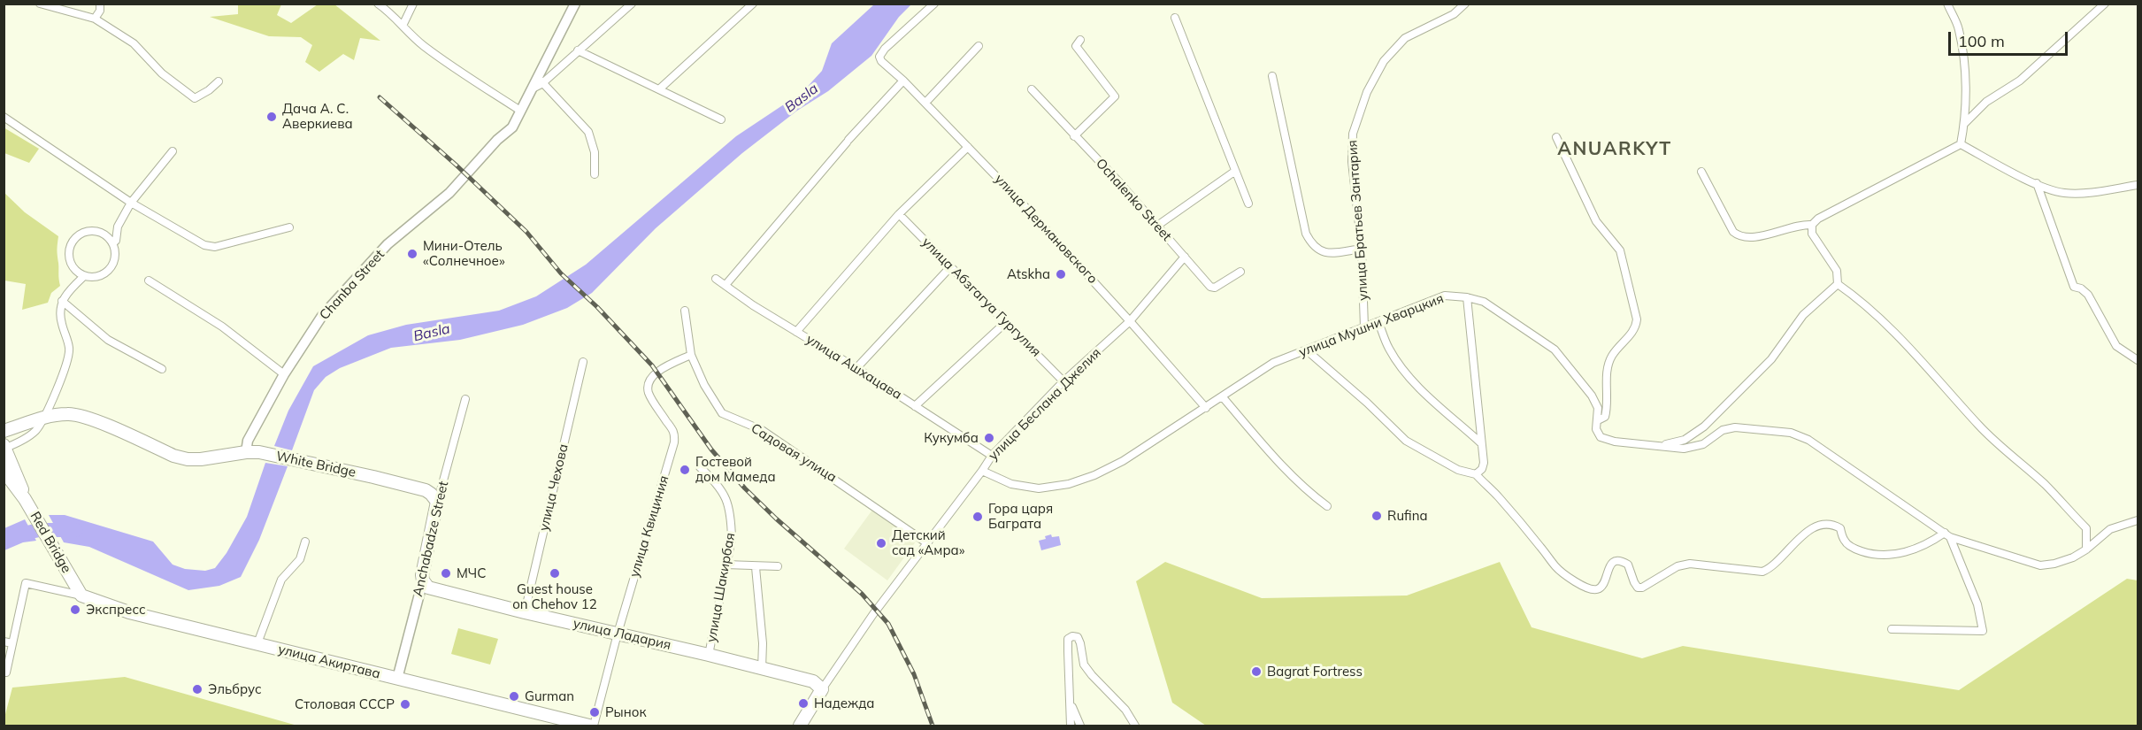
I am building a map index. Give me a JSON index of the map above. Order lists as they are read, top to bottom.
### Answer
{
  "streets": {
    "highway": [
      "улица Беслана Джелия",
      "White Bridge",
      "Anchabadze Street",
      "Red Bridge",
      "улица Ладария",
      "улица Акиртава"
    ],
    "street": [
      "Ochalenko Street",
      "улица Братьев Зантария",
      "улица Дермановского",
      "Chanba Street",
      "улица Абзгагуа Гургулия",
      "улица Мушни Хварцкия",
      "улица Ашхацава",
      "Садовая улица",
      "улица Чехова",
      "улица Квициния",
      "улица Шакирбая"
    ]
  },
  "crossings": [
    ["Ochalenko Street", "улица Беслана Джелия"],
    ["улица Братьев Зантария", "улица Мушни Хварцкия"],
    ["улица Дермановского", "улица Мушни Хварцкия"],
    ["улица Дермановского", "улица Беслана Джелия"],
    ["Chanba Street", "White Bridge"],
    ["улица Абзгагуа Гургулия", "улица Беслана Джелия"],
    ["улица Мушни Хварцкия", "улица Беслана Джелия"],
    ["улица Ашхацава", "улица Беслана Джелия"],
    ["улица Беслана Джелия", "Садовая улица"],
    ["улица Беслана Джелия", "улица Ладария"],
    ["Садовая улица", "улица Квициния"],
    ["White Bridge", "Anchabadze Street"],
    ["улица Чехова", "улица Ладария"],
    ["улица Квициния", "улица Ладария"],
    ["Anchabadze Street", "улица Ладария"],
    ["Anchabadze Street", "улица Акиртава"],
    ["Red Bridge", "улица Акиртава"],
    ["улица Шакирбая", "улица Ладария"]
  ],
  "districts": ["ANUARKYT"],
  "water": ["Basla"],
  "places": [
    "Дача А. С. Аверкиева",
    "Мини-Отель «Солнечное»",
    "Atskha",
    "Кукумба",
    "Гостевой дом Мамеда",
    "Rufina",
    "Гора царя Баграта",
    "Детский сад «Амра»",
    "МЧС",
    "Guest house on Chehov 12",
    "Экспресс",
    "Bagrat Fortress",
    "Эльбрус",
    "Gurman",
    "Надежда",
    "Столовая СССР",
    "Рынок"
  ],
  "scale_bar": "100 m"
}
